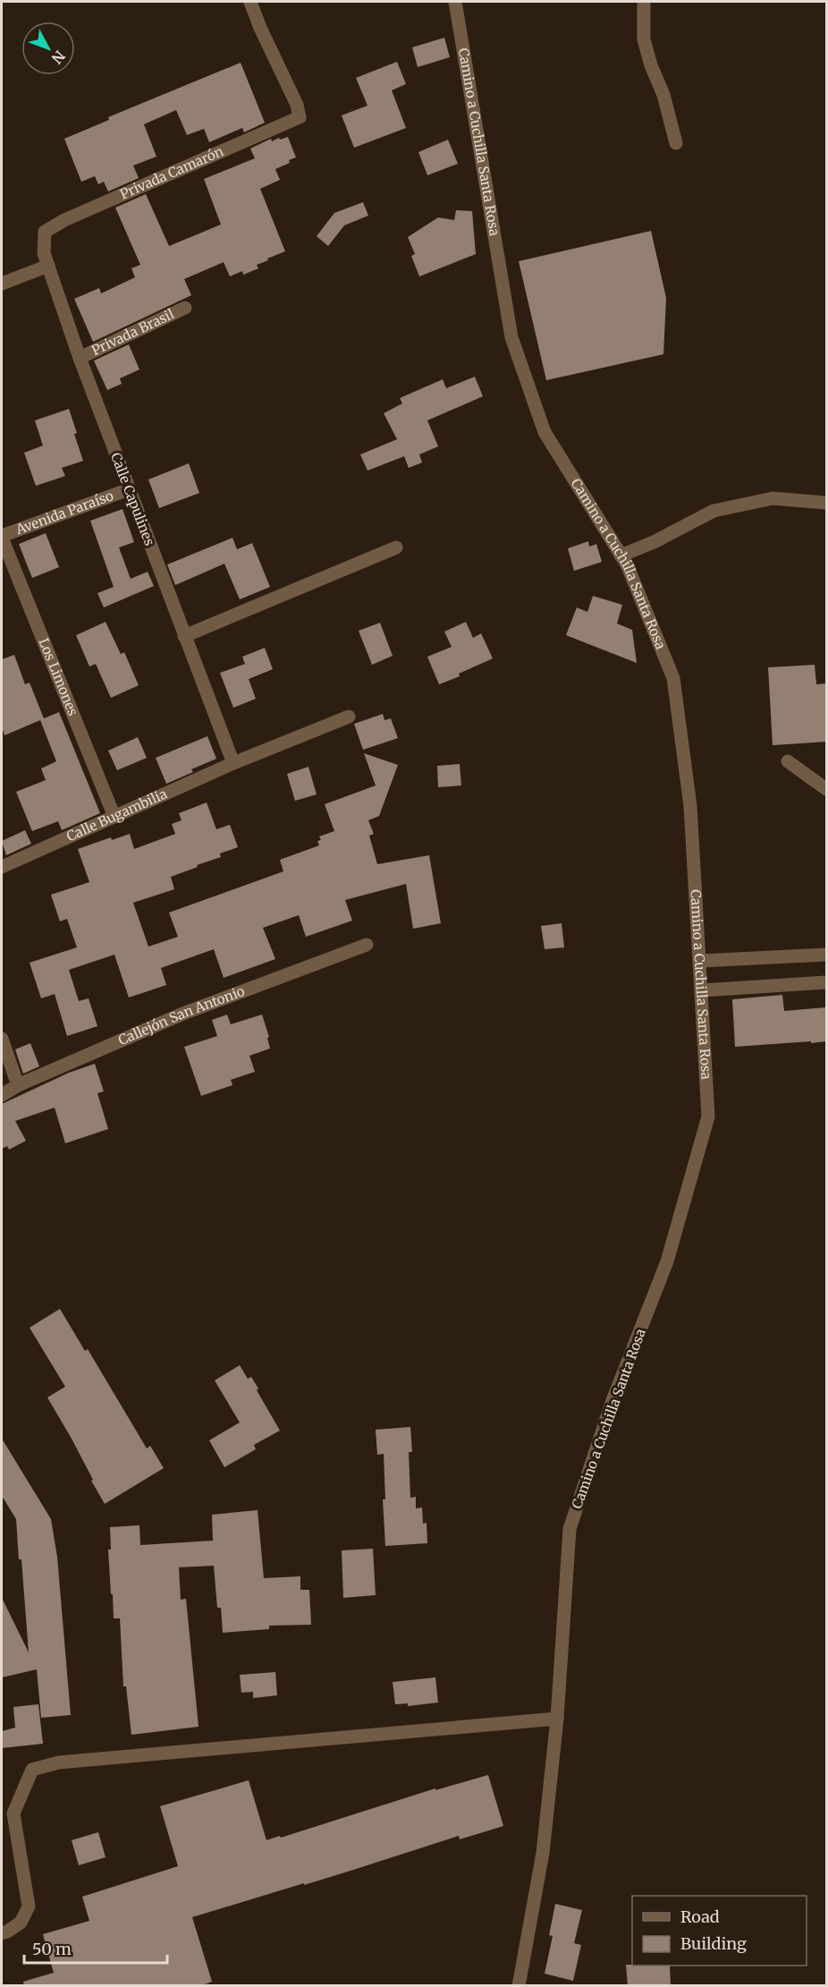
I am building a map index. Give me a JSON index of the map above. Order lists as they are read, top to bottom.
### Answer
{
  "streets": {
    "street": [
      "Camino a Cuchilla Santa Rosa",
      "Privada Camarón",
      "Privada Brasil",
      "Calle Capulines",
      "Avenida Paraíso",
      "Los Limones",
      "Calle Bugambilia",
      "Callejón San Antonio"
    ]
  },
  "crossings": [
    ["Privada Camarón", "Calle Capulines"],
    ["Privada Brasil", "Calle Capulines"],
    ["Calle Capulines", "Avenida Paraíso"],
    ["Calle Capulines", "Calle Bugambilia"],
    ["Avenida Paraíso", "Los Limones"],
    ["Los Limones", "Calle Bugambilia"]
  ],
  "legend": ["Road", "Building"],
  "scale_bar": "50 m",
  "north": "bottom right"
}
